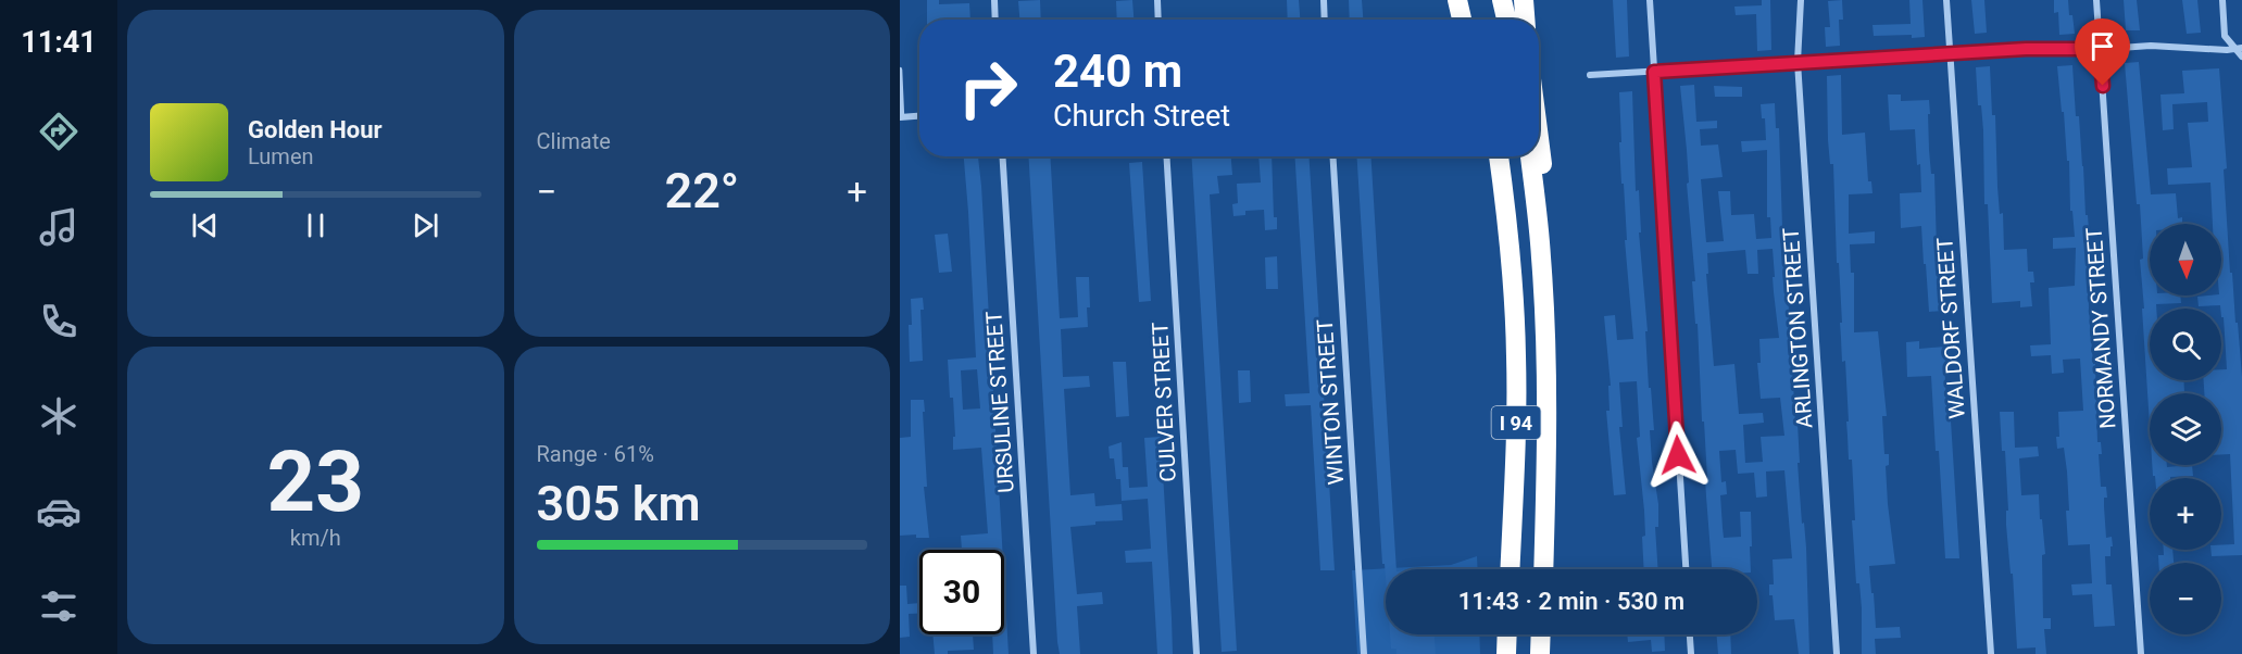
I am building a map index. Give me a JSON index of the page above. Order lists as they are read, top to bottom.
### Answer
{
  "streets": {
    "highway": ["I 94"],
    "street": [
      "ARLINGTON STREET",
      "WALDORF STREET",
      "NORMANDY STREET",
      "URSULINE STREET",
      "CULVER STREET",
      "WINTON STREET"
    ]
  },
  "north": "bottom",
  "page": {
    "tabs": "11:41",
    "tile": [
      "Climate",
      ["23", "km/h"],
      ["Range · 61%", "305 km"]
    ],
    "turn": ["240 m", "Church Street"],
    "song": ["Golden Hour", "Lumen"],
    "heat": ["−", "22°", "+"],
    "map_buttons": ["+", "−"],
    "limit": "30",
    "trip": "11:43 · 2 min · 530 m"
  }
}
